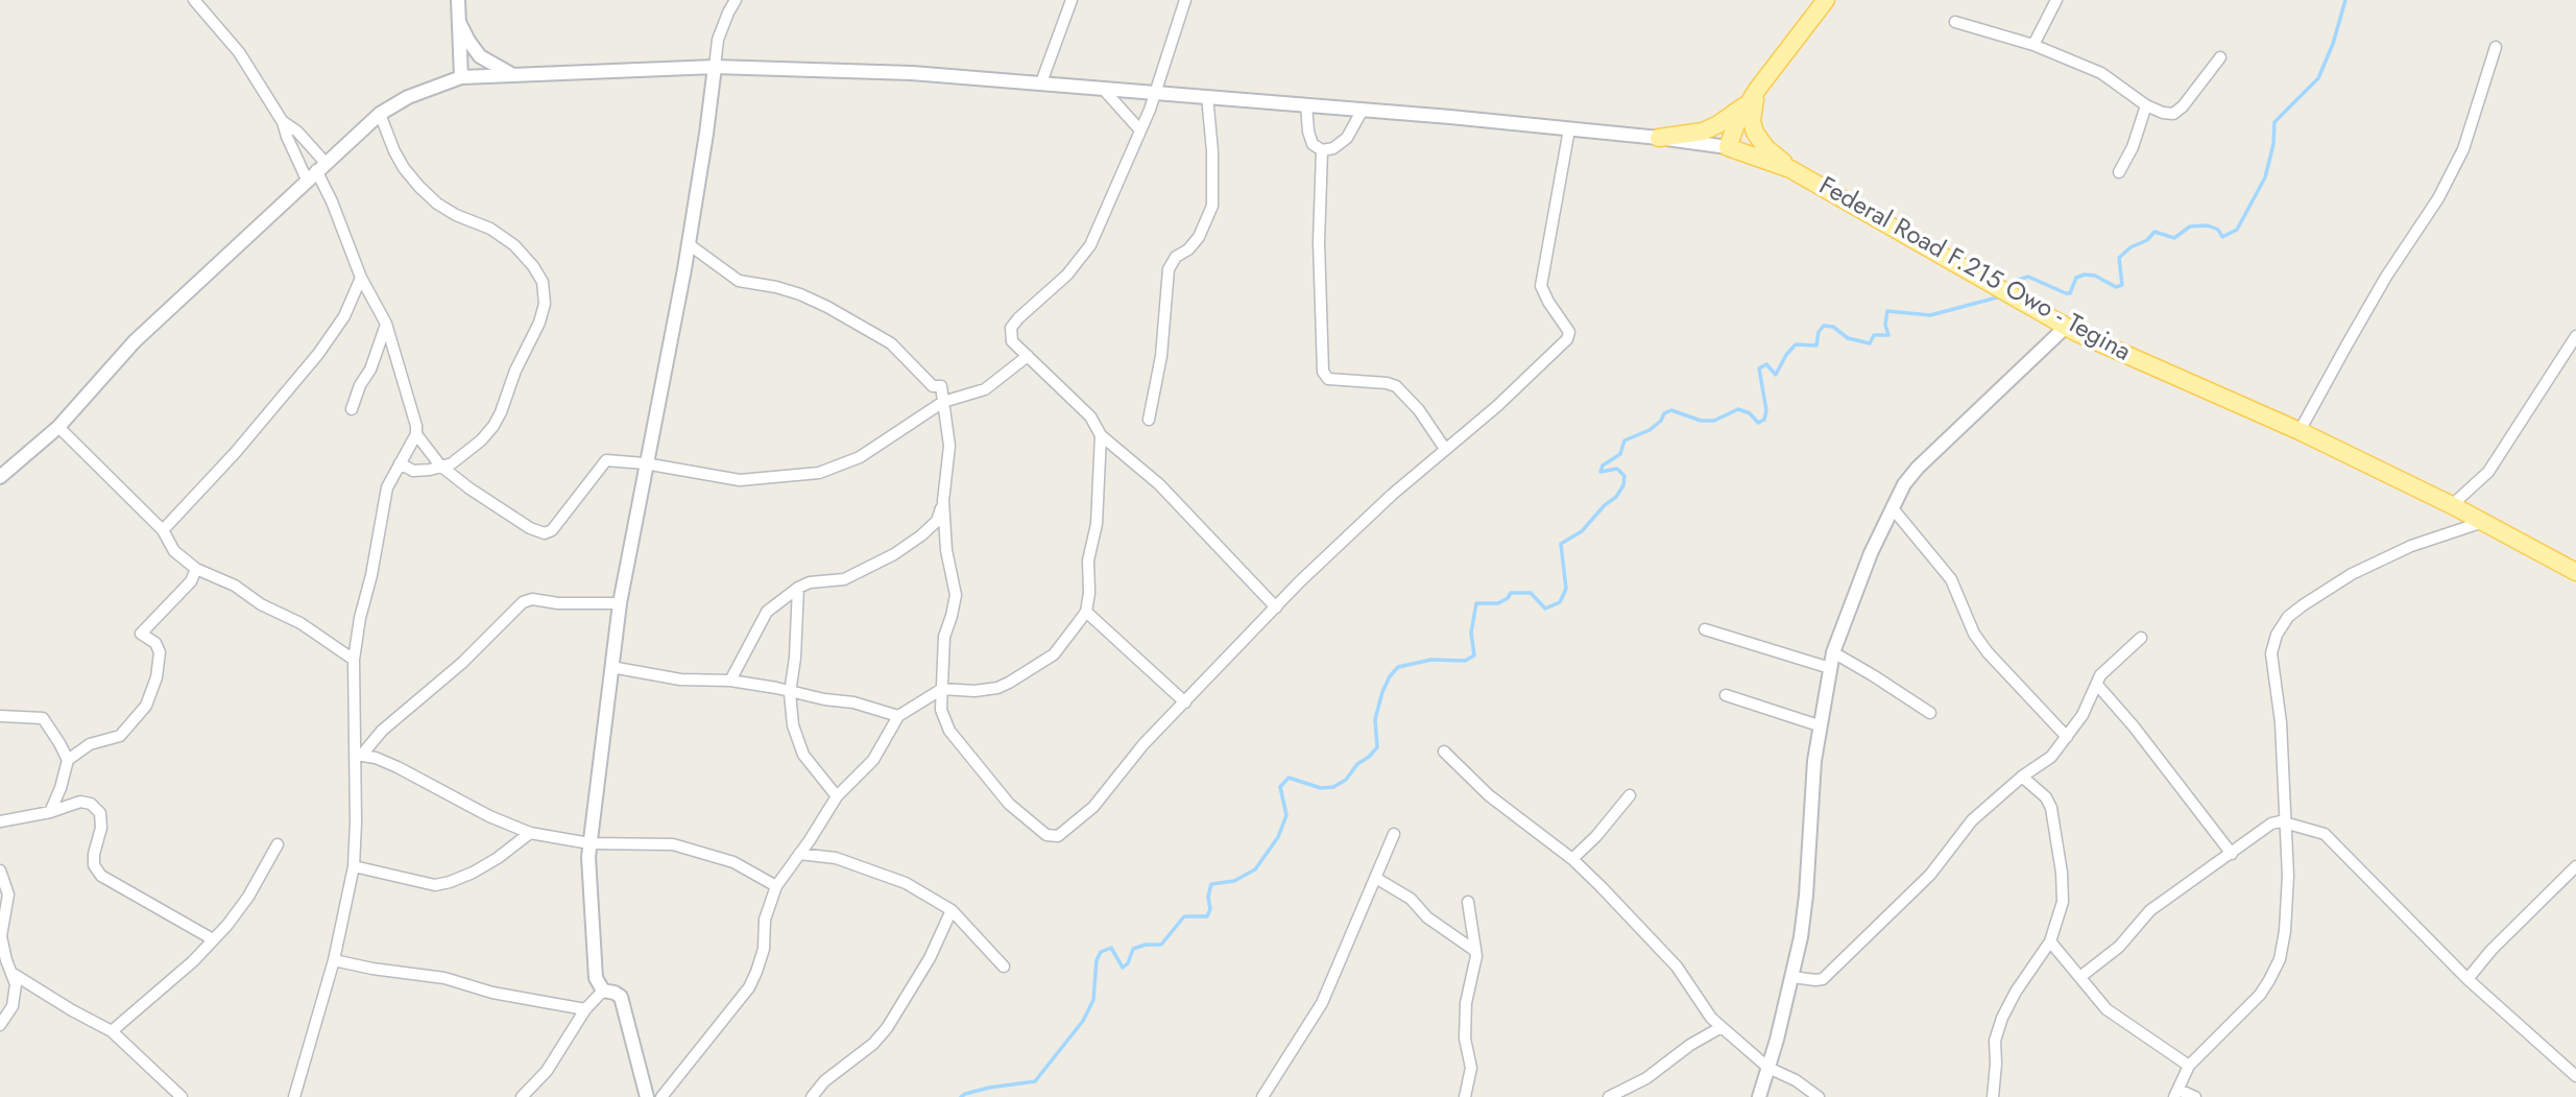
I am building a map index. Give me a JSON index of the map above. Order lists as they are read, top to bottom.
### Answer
{
  "streets": {
    "main road": ["Federal Road F.215 Owo - Tegina"]
  }
}
